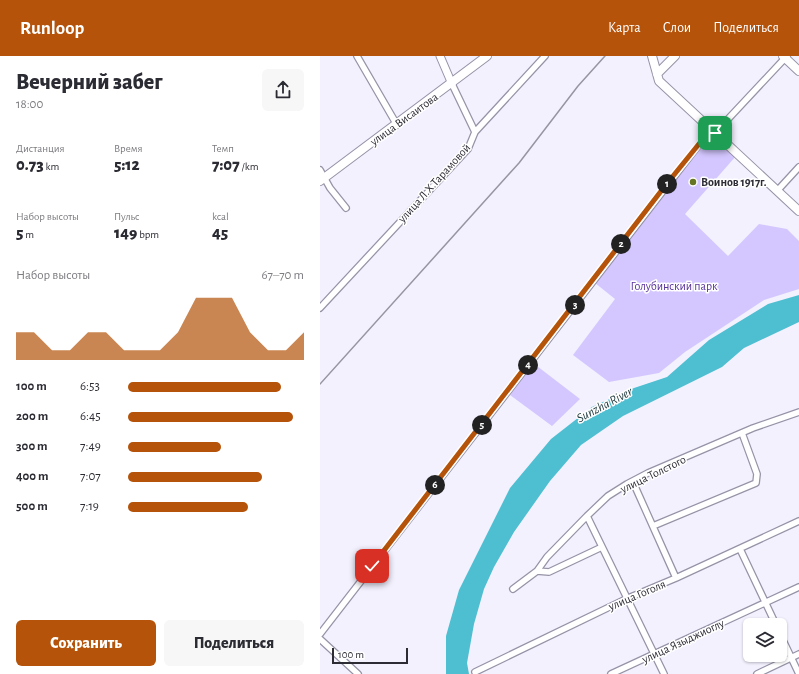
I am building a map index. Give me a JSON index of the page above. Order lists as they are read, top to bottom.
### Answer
{
  "streets": {
    "main road": ["улица Висаитова"],
    "street": [
      "улица Л.Х.Тарамовой",
      "улица Толстого",
      "улица Гоголя",
      "улица Языджиоглу"
    ]
  },
  "water": ["Sunzha River"],
  "parks": ["Голубинский парк"],
  "places": ["Воинов 1917г."],
  "scale_bar": "100 m",
  "page": {
    "header": "Runloop",
    "nav": ["Карта", "Слои", "Поделиться"],
    "heading": ["Вечерний забег", "18:00"],
    "stats": [
      ["Дистанция", "0.73 km"],
      ["Время", "5:12"],
      ["Темп", "7:07 /km"],
      ["Набор высоты", "5 m"],
      ["Пульс", "149 bpm"],
      ["kcal", "45"]
    ],
    "pins": [
      "1",
      "2",
      "3",
      "4",
      "5",
      "6"
    ],
    "chart": ["Набор высоты", "67–70 m"],
    "list": [
      {
        "name": "100 m",
        "note": "6:53"
      },
      {
        "name": "200 m",
        "note": "6:45"
      },
      {
        "name": "300 m",
        "note": "7:49"
      },
      {
        "name": "400 m",
        "note": "7:07"
      },
      {
        "name": "500 m",
        "note": "7:19"
      }
    ],
    "buttons": ["Сохранить", "Поделиться"],
    "scale": "100 m"
  }
}
